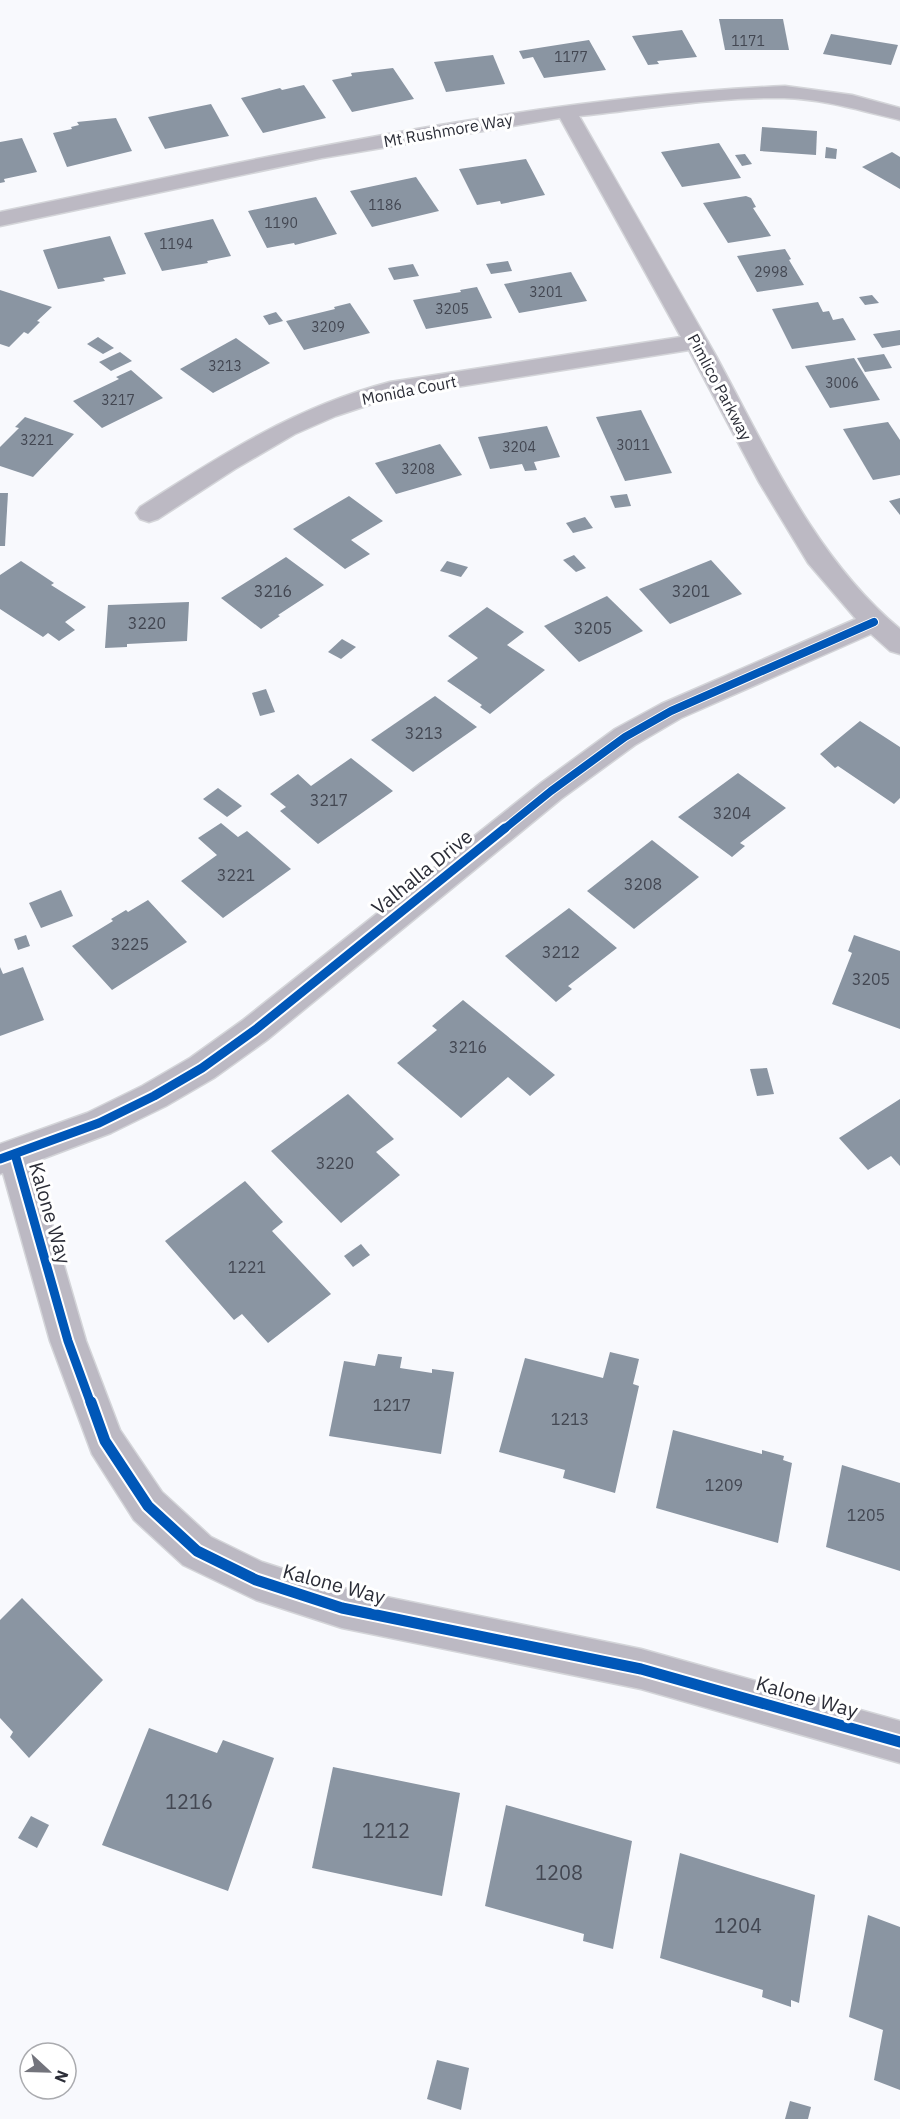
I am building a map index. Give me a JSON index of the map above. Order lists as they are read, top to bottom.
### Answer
{
  "streets": {
    "street": [
      "Mt Rushmore Way",
      "Pimlico Parkway",
      "Monida Court",
      "Valhalla Drive",
      "Kalone Way"
    ]
  },
  "crossings": [
    ["Mt Rushmore Way", "Pimlico Parkway"],
    ["Pimlico Parkway", "Monida Court"],
    ["Pimlico Parkway", "Valhalla Drive"],
    ["Valhalla Drive", "Kalone Way"]
  ],
  "house_numbers": [
    "1171",
    "1177",
    "1186",
    "1190",
    "1194",
    "2998",
    "3201",
    "3205",
    "3209",
    "3213",
    "3006",
    "3217",
    "3221",
    "3011",
    "3204",
    "3208",
    "3216",
    "3201",
    "3220",
    "3205",
    "3213",
    "3217",
    "3204",
    "3221",
    "3208",
    "3225",
    "3212",
    "3205",
    "3216",
    "3220",
    "1221",
    "1217",
    "1213",
    "1209",
    "1205",
    "1216",
    "1212",
    "1208",
    "1204"
  ],
  "north": "right"
}
